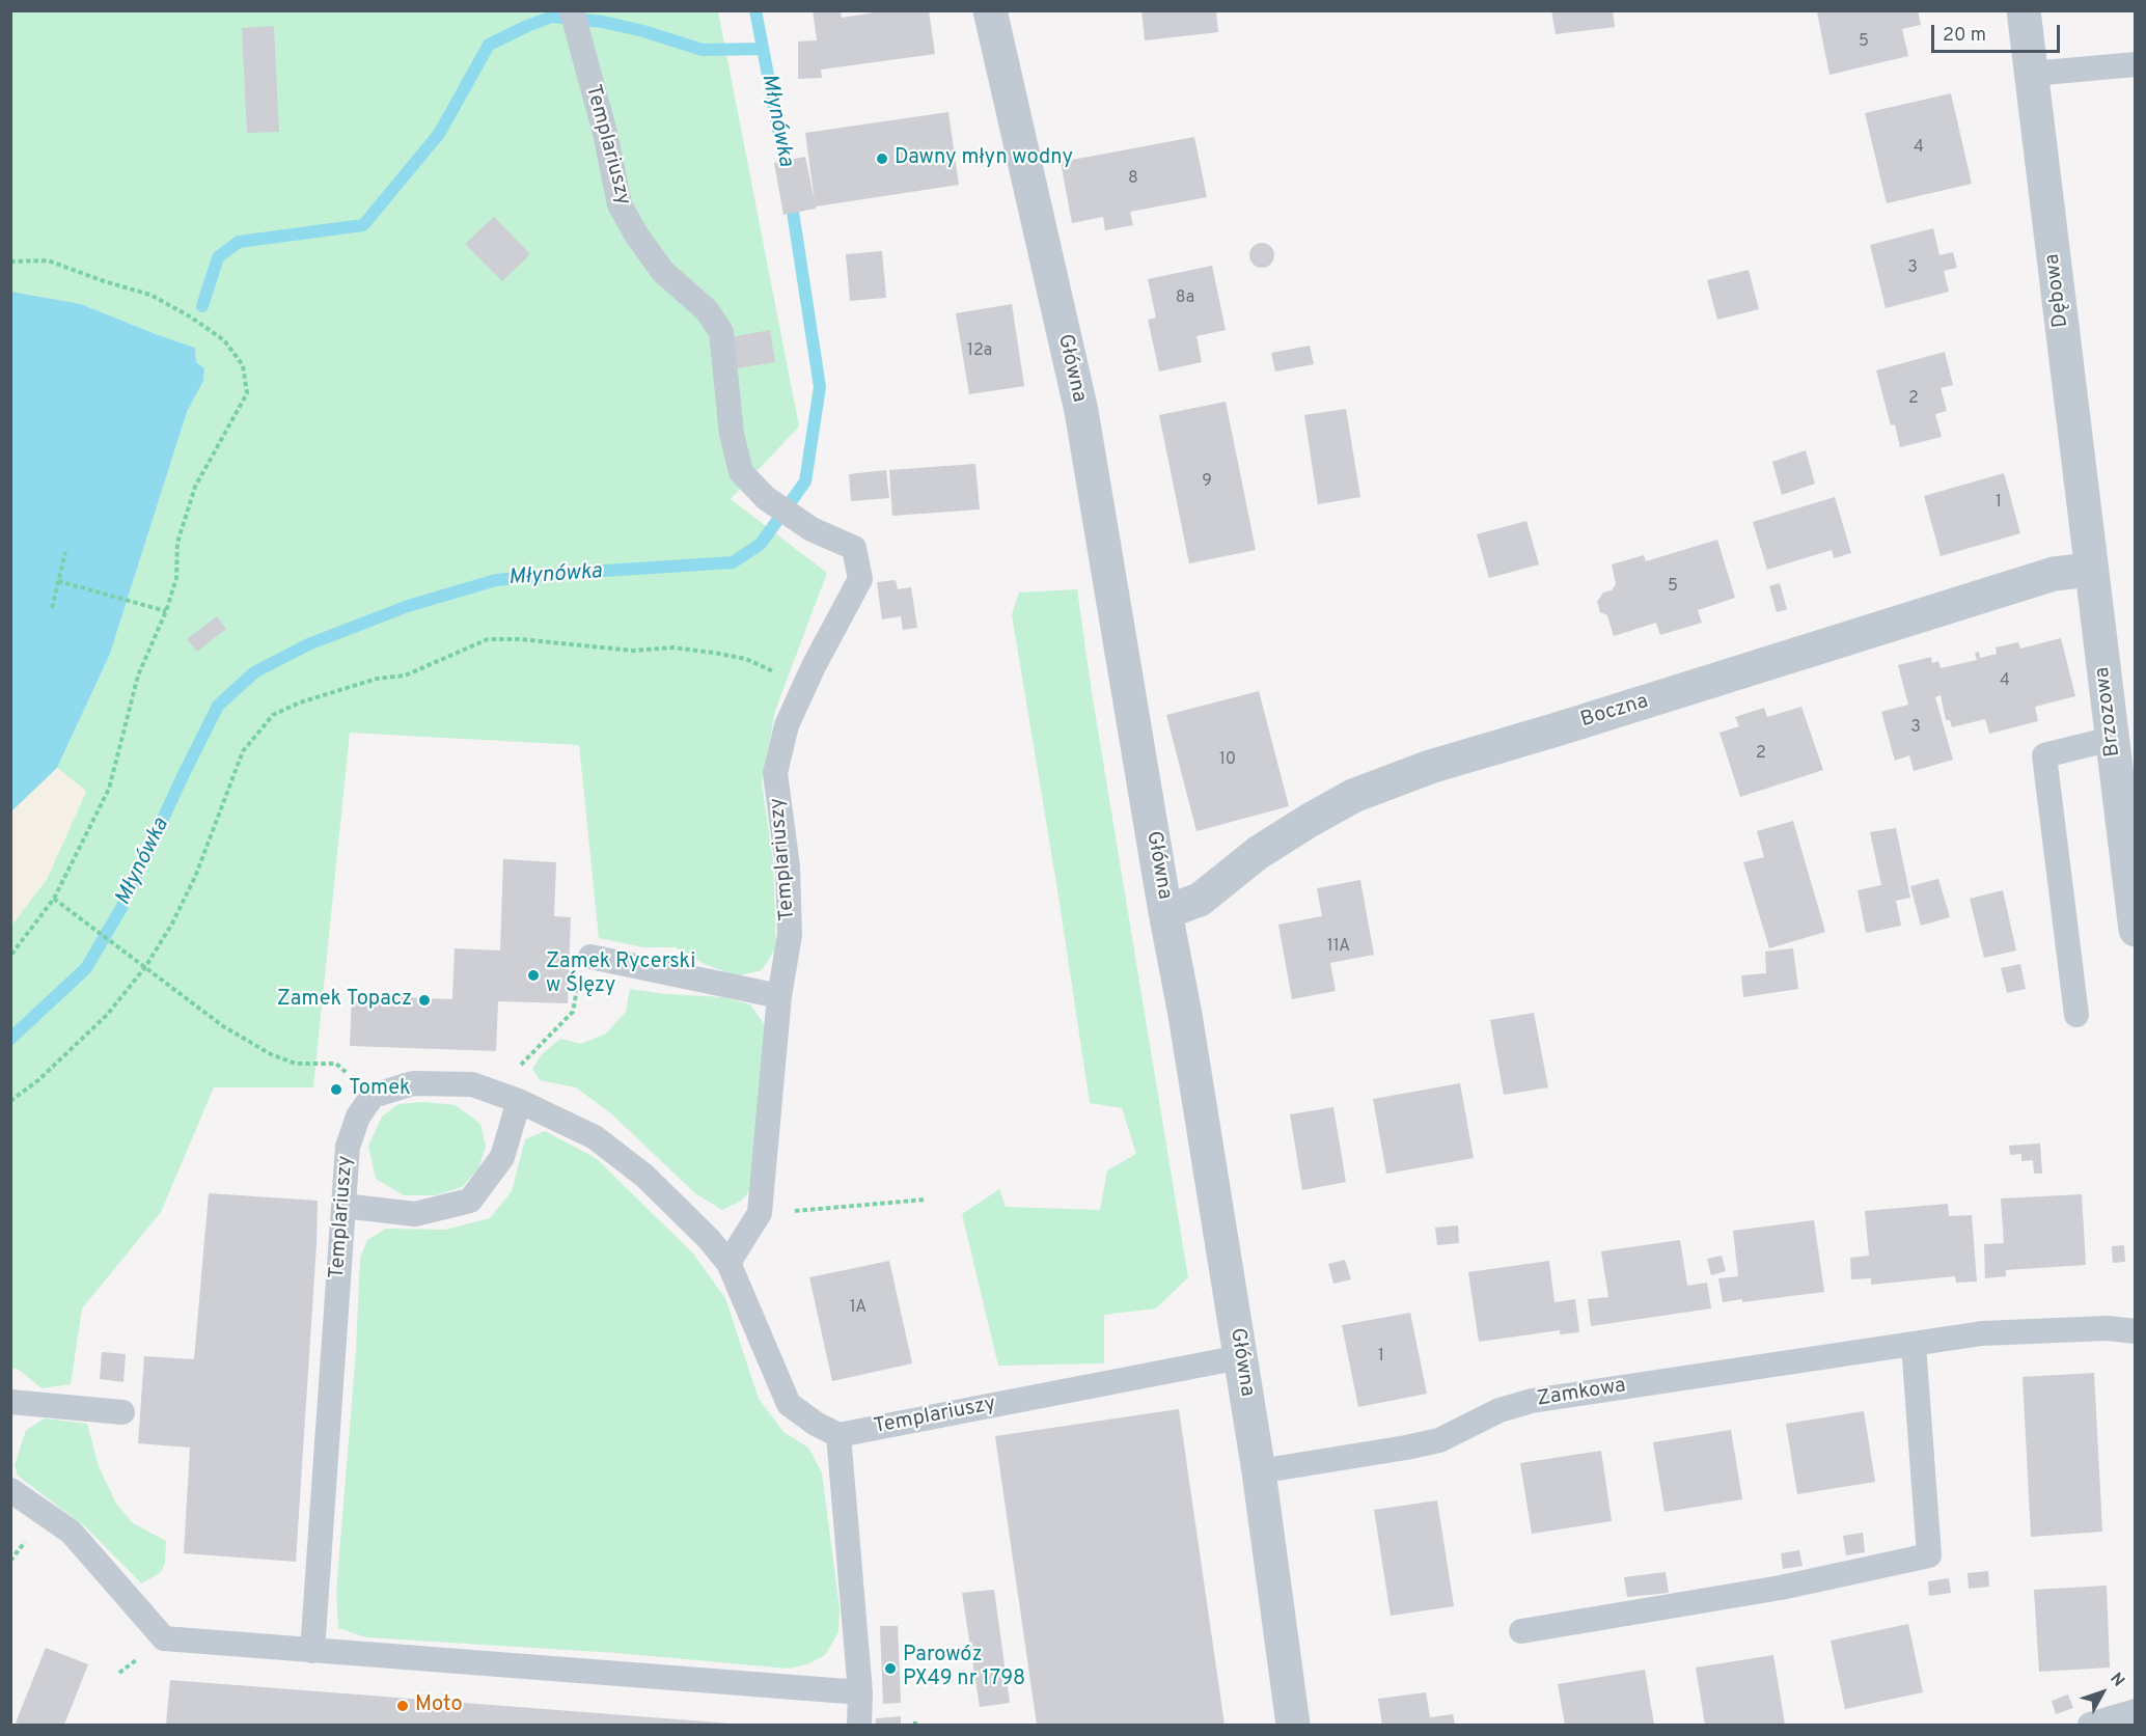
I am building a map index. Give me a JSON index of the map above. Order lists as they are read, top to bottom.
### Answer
{
  "streets": {
    "street": [
      "Dębowa",
      "Główna",
      "Boczna",
      "Brzozowa"
    ],
    "lane": ["Templariuszy", "Zamkowa"]
  },
  "crossings": [
    ["Templariuszy", "Główna"],
    ["Dębowa", "Boczna"],
    ["Dębowa", "Brzozowa"],
    ["Główna", "Boczna"],
    ["Główna", "Zamkowa"],
    ["Boczna", "Brzozowa"]
  ],
  "water": ["Młynówka"],
  "places": [
    "Dawny młyn wodny",
    "Zamek Rycerski w Ślęzy",
    "Zamek Topacz",
    "Tomek",
    "Parowóz PX49 nr 1798",
    "Moto"
  ],
  "house_numbers": [
    "5",
    "4",
    "8",
    "3",
    "8a",
    "12a",
    "2",
    "9",
    "1",
    "5",
    "4",
    "3",
    "2",
    "10",
    "11A",
    "1A",
    "1"
  ],
  "scale_bar": "20 m",
  "north": "top right"
}
